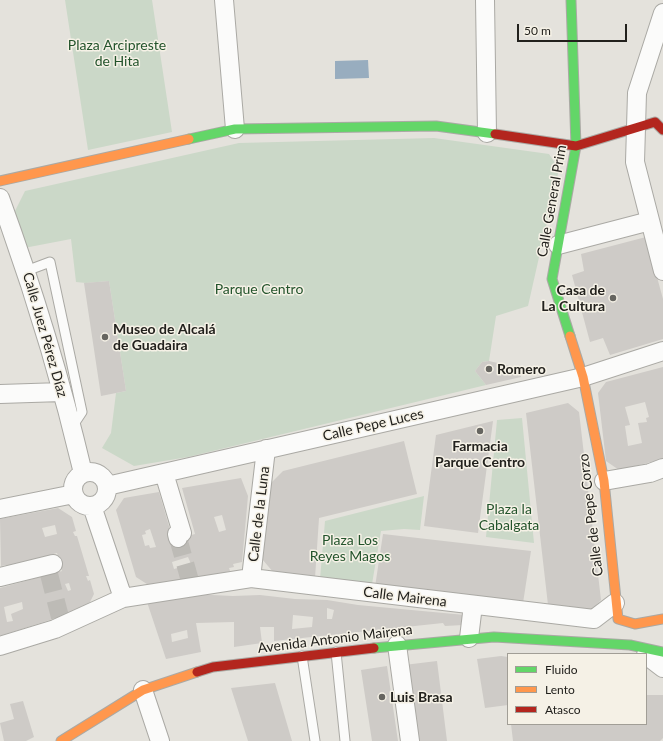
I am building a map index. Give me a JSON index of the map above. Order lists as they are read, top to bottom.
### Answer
{
  "streets": {
    "street": [
      "Calle General Prim",
      "Calle Juez Pérez Díaz",
      "Calle Pepe Luces",
      "Calle de la Luna",
      "Calle de Pepe Corzo",
      "Calle Mairena",
      "Avenida Antonio Mairena"
    ]
  },
  "crossings": [
    ["Calle General Prim", "Calle Pepe Luces"],
    ["Calle General Prim", "Calle de Pepe Corzo"],
    ["Calle Juez Pérez Díaz", "Calle Pepe Luces"],
    ["Calle Pepe Luces", "Calle de la Luna"],
    ["Calle Pepe Luces", "Calle de Pepe Corzo"],
    ["Calle de la Luna", "Calle Mairena"],
    ["Calle de Pepe Corzo", "Calle Mairena"]
  ],
  "parks": [
    "Plaza Arcipreste de Hita",
    "Parque Centro",
    "Plaza la Cabalgata",
    "Plaza Los Reyes Magos"
  ],
  "places": [
    "Casa de La Cultura",
    "Museo de Alcalá de Guadaira",
    "Romero",
    "Farmacia Parque Centro",
    "Luis Brasa"
  ],
  "legend": ["Fluido", "Lento", "Atasco"],
  "scale_bar": "50 m"
}
